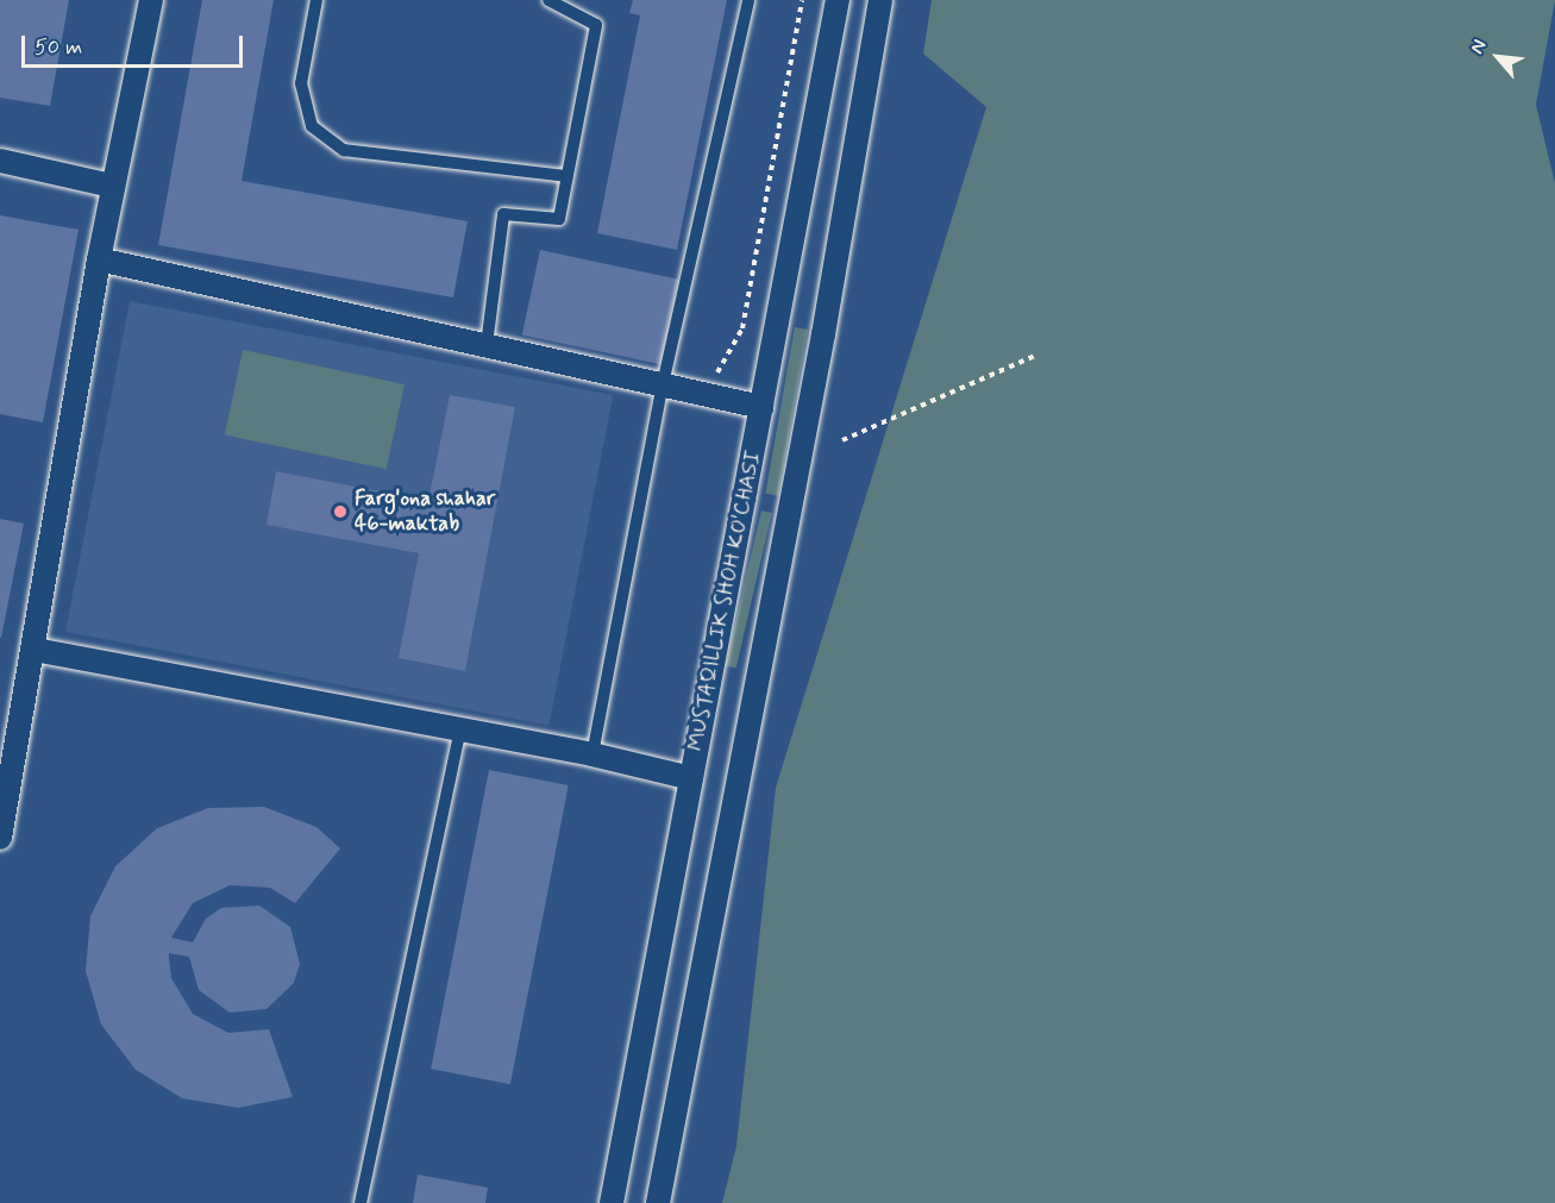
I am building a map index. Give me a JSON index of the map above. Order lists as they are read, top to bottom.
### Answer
{
  "streets": {
    "street": ["MUSTAQILLIK SHOH KO'CHASI"]
  },
  "places": ["Farg'ona shahar 46-maktab"],
  "scale_bar": "50 m",
  "north": "top left"
}
